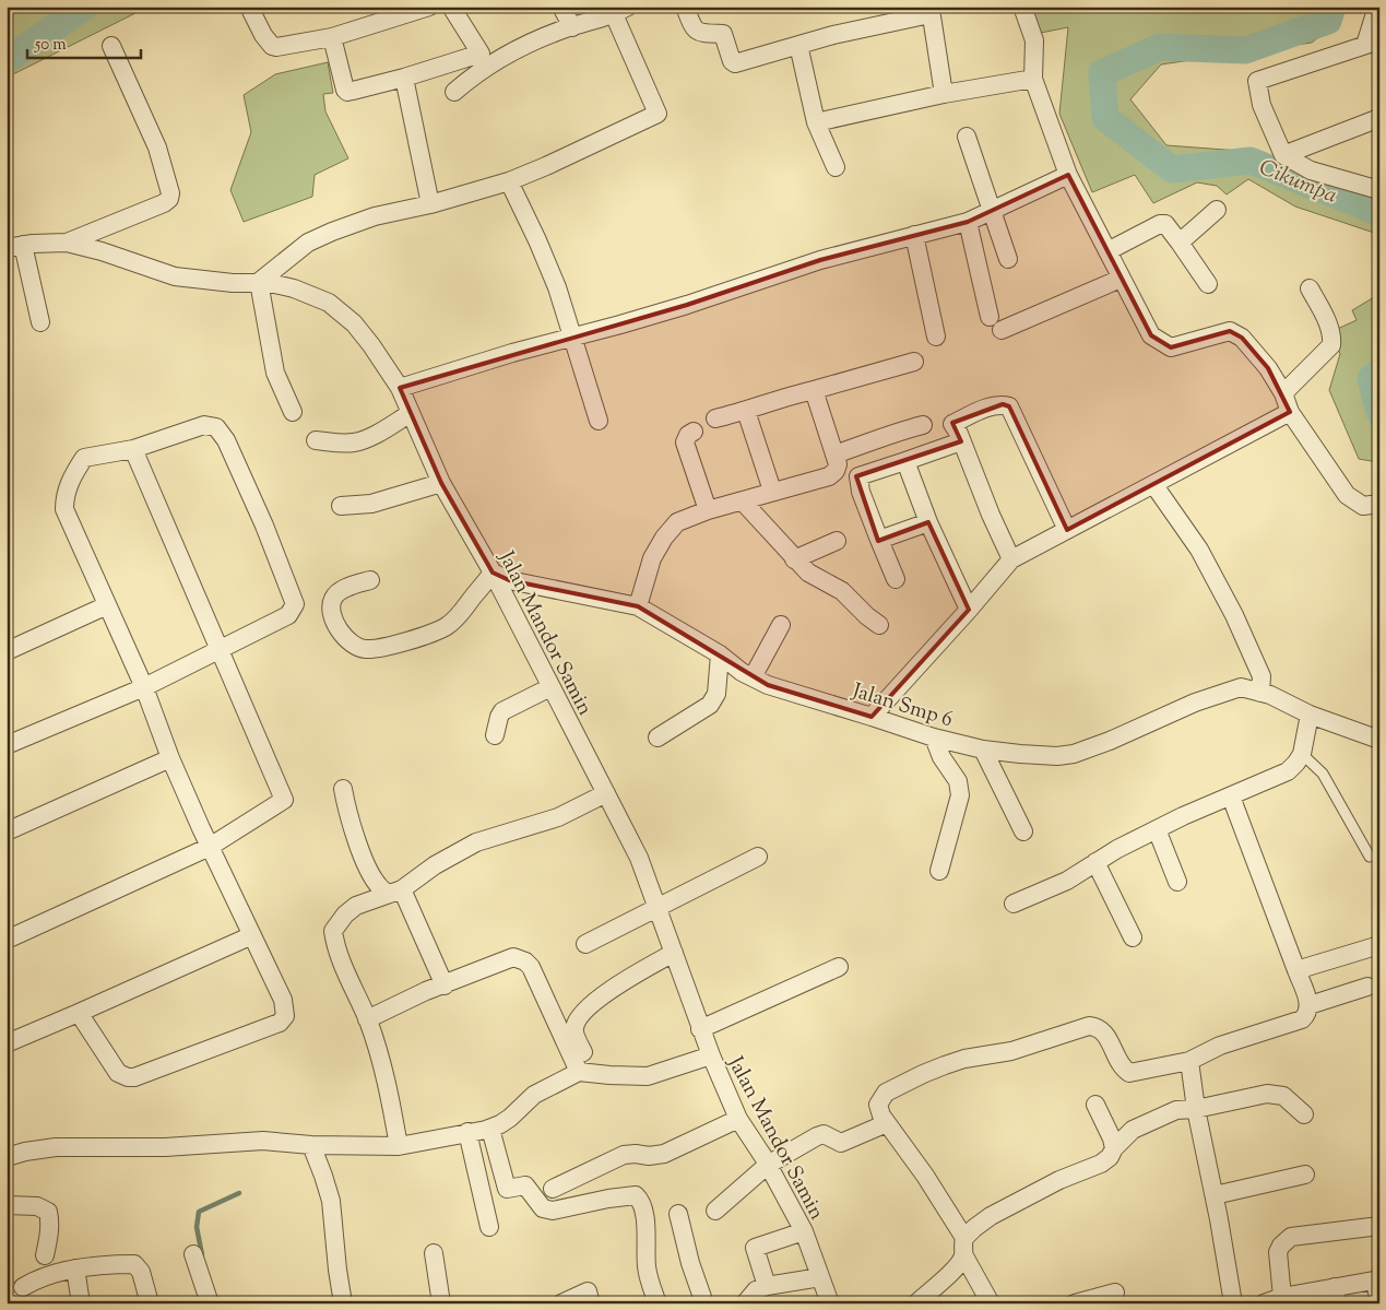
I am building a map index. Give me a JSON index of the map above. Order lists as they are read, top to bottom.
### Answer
{
  "streets": {
    "street": ["Jalan Mandor Samin", "Jalan Smp 6"]
  },
  "crossings": [
    ["Jalan Mandor Samin", "Jalan Smp 6"]
  ],
  "water": ["Cikumpa"],
  "scale_bar": "50 m"
}
